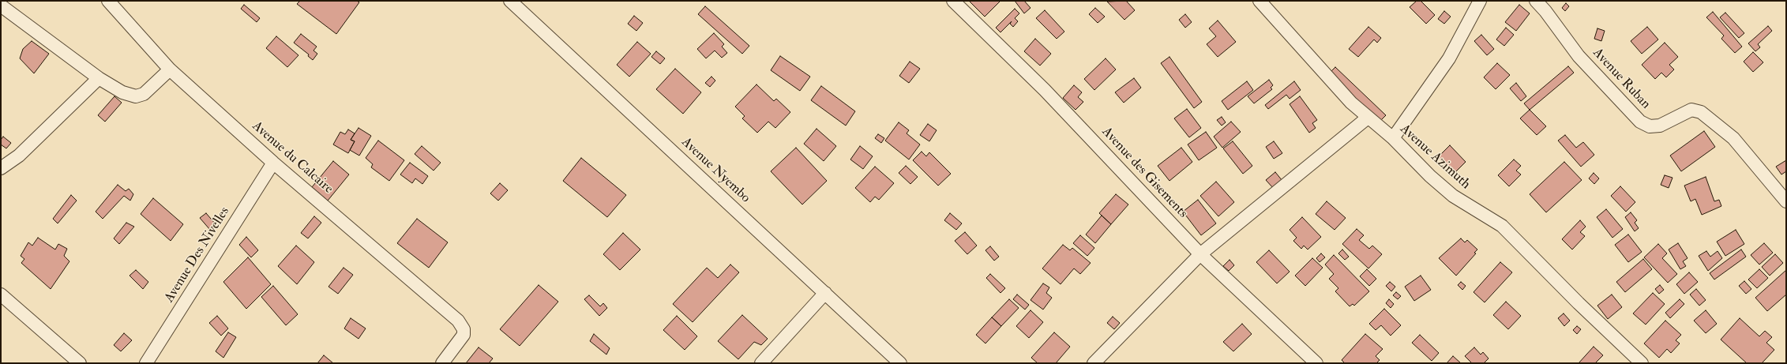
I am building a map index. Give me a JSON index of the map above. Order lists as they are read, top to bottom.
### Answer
{
  "streets": {
    "street": [
      "Avenue Ruban",
      "Avenue Azimuth",
      "Avenue du Calcaire",
      "Avenue Nyembo",
      "Avenue des Gisements",
      "Avenue Des Nivelles"
    ]
  },
  "crossings": [
    ["Avenue du Calcaire", "Avenue Des Nivelles"]
  ]
}
